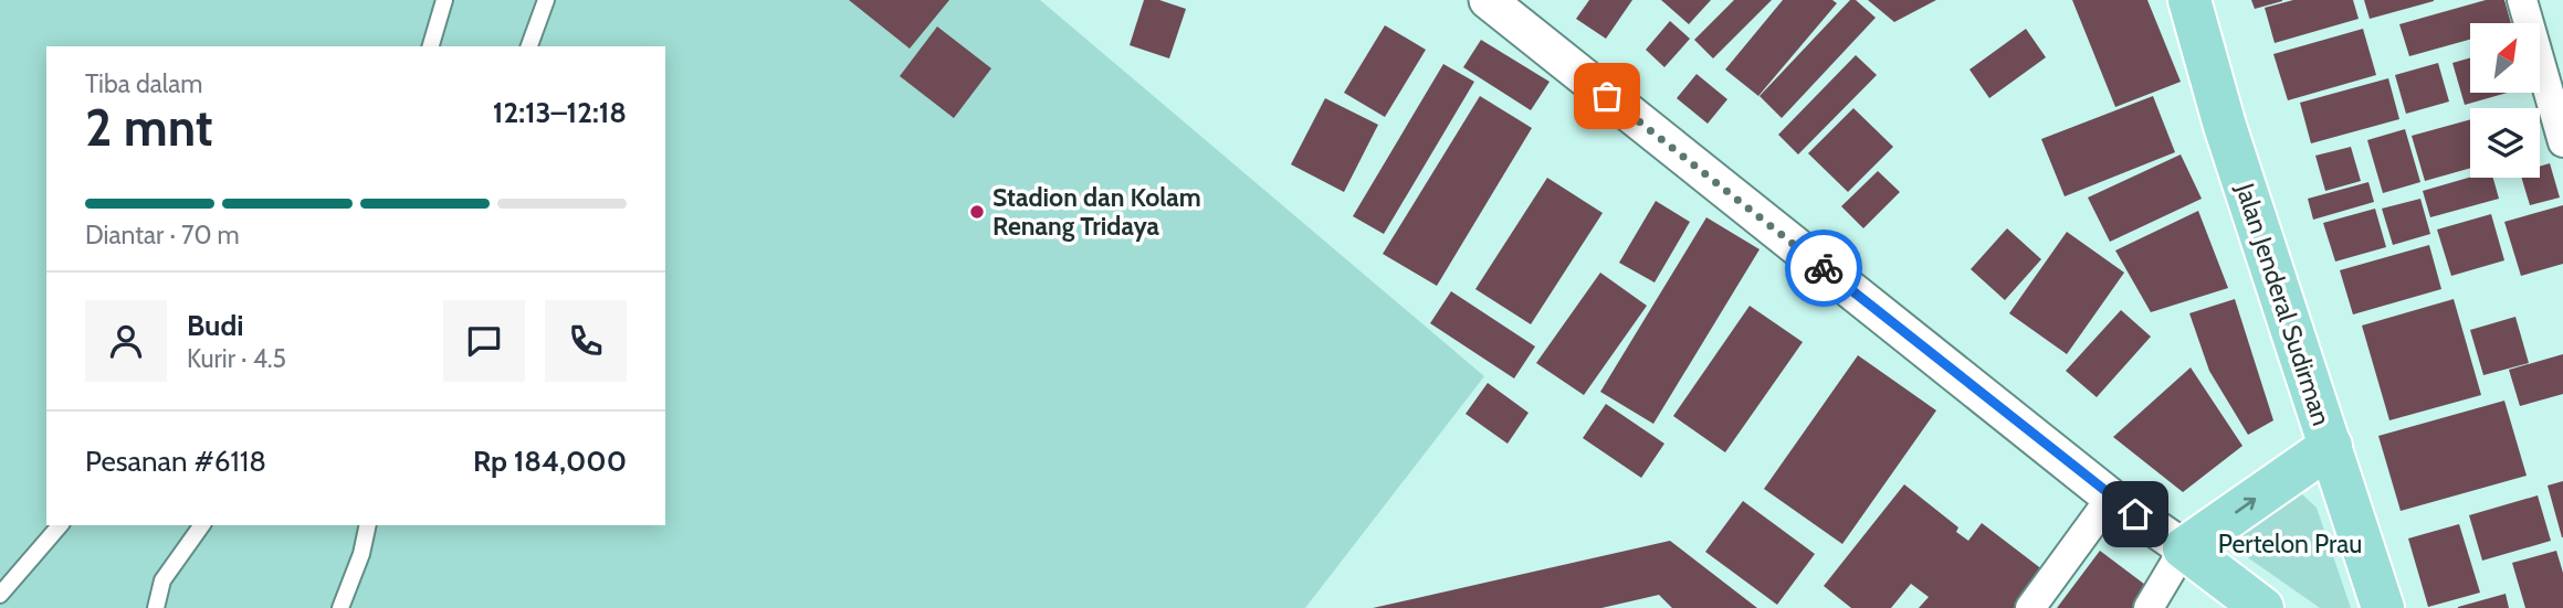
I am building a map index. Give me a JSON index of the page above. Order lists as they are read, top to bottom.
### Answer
{
  "streets": {
    "main road": ["Jalan Jenderal Sudirman"]
  },
  "parks": ["Pertelon Prau"],
  "places": ["Stadion dan Kolam Renang Tridaya"],
  "north": "top right",
  "page": {
    "heading": ["2 mnt", "Tiba dalam", "12:13–12:18"],
    "panel": [
      "Budi",
      "Kurir · 4.5",
      "Pesanan #6118",
      "Rp 184,000"
    ],
    "bar": "Diantar · 70 m"
  }
}
